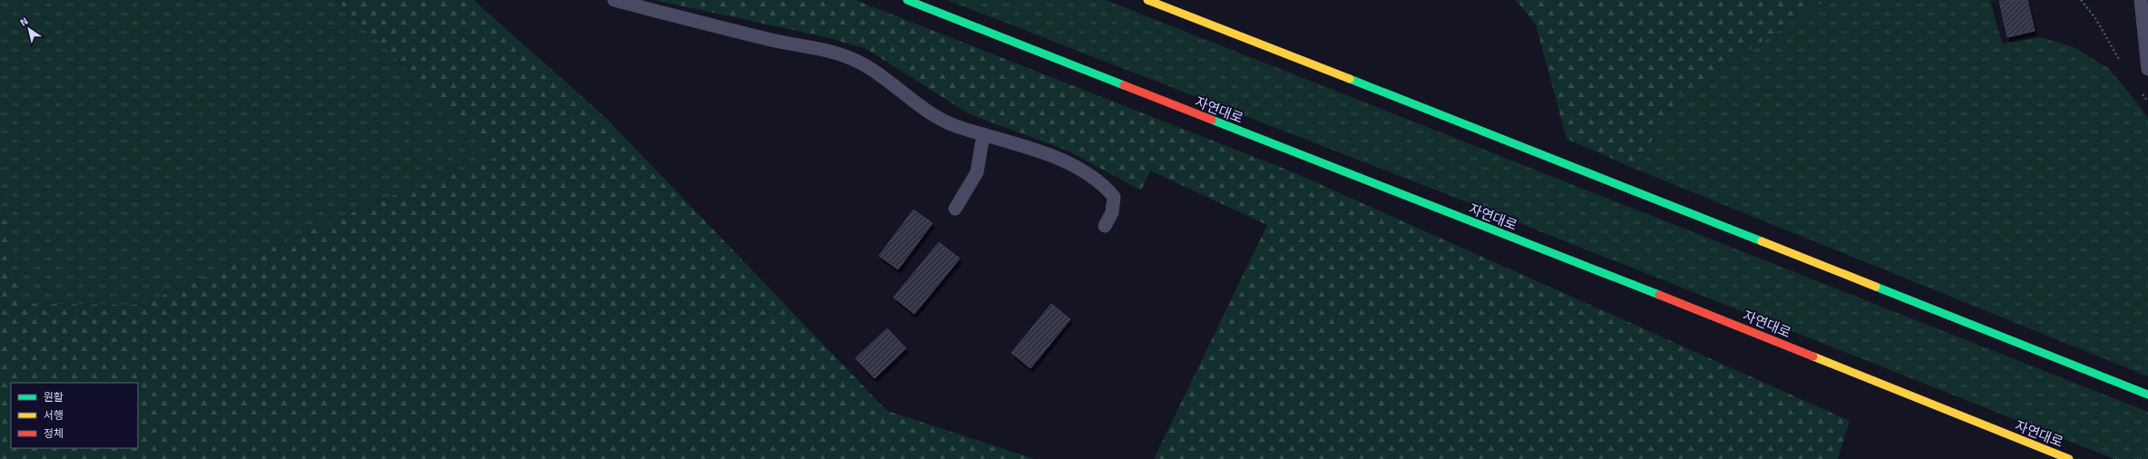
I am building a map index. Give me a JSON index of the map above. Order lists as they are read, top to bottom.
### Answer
{
  "streets": {
    "main road": ["자연대로"]
  },
  "legend": ["원활", "서행", "정체"],
  "north": "top left"
}
